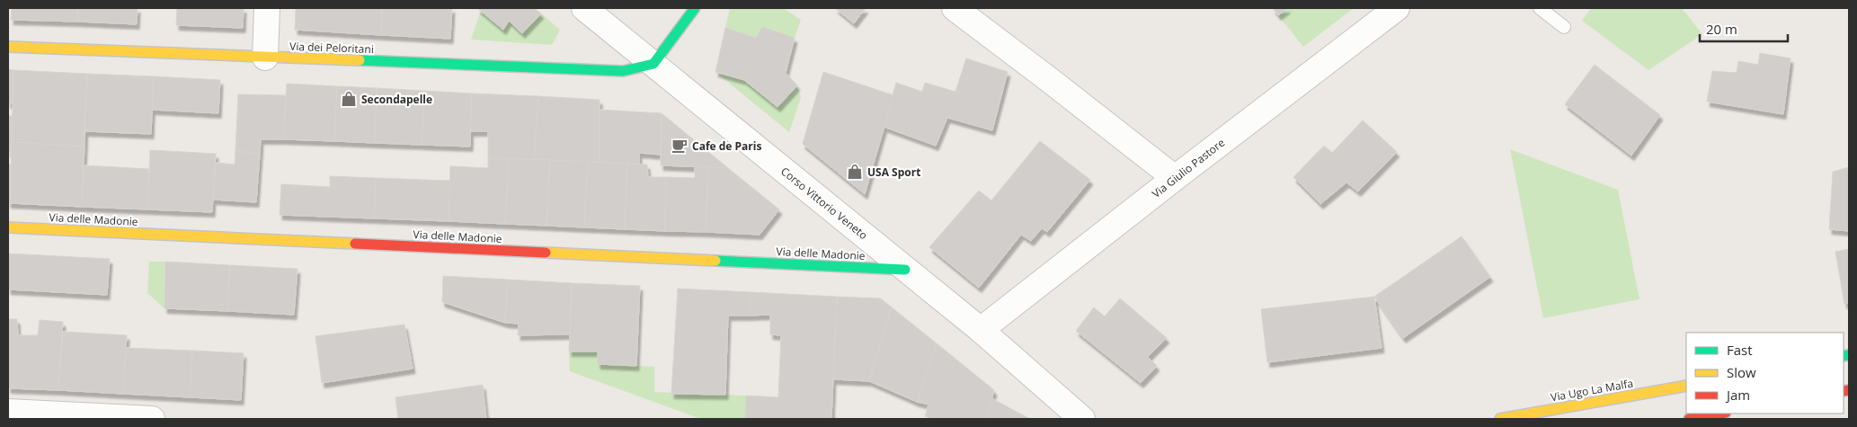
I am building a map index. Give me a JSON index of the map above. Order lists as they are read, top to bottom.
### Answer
{
  "streets": {
    "street": [
      "Via dei Peloritani",
      "Via Giulio Pastore",
      "Corso Vittorio Veneto",
      "Via delle Madonie",
      "Via Ugo La Malfa"
    ]
  },
  "crossings": [
    ["Via dei Peloritani", "Corso Vittorio Veneto"],
    ["Via Giulio Pastore", "Corso Vittorio Veneto"],
    ["Corso Vittorio Veneto", "Via delle Madonie"]
  ],
  "places": {
    "shop": ["Secondapelle", "USA Sport"],
    "cafe": ["Cafe de Paris"]
  },
  "legend": ["Fast", "Slow", "Jam"],
  "scale_bar": "20 m"
}
